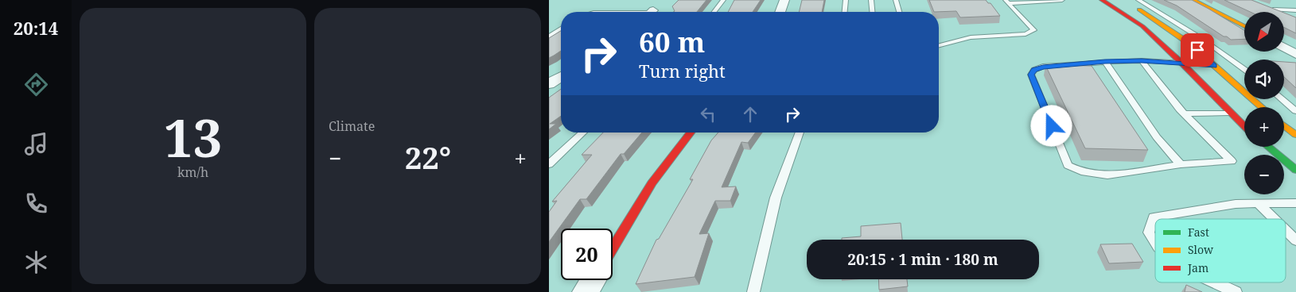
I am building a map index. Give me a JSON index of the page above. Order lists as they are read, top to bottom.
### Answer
{
  "legend": ["Fast", "Slow", "Jam"],
  "north": "bottom left",
  "page": {
    "tabs": "20:14",
    "tile": [
      ["13", "km/h"],
      "Climate"
    ],
    "map_buttons": ["+", "−"],
    "turn": ["60 m", "Turn right"],
    "heat": ["−", "22°", "+"],
    "limit": "20",
    "trip": "20:15 · 1 min · 180 m"
  }
}
